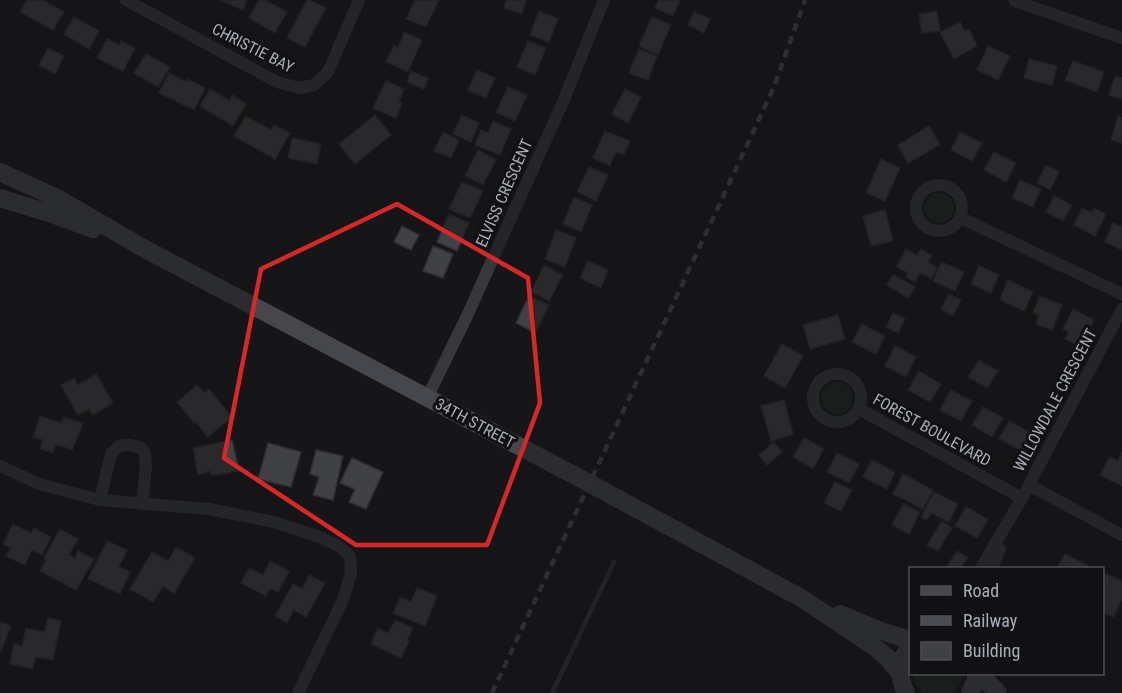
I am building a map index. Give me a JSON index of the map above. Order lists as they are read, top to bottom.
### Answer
{
  "streets": {
    "main road": ["34TH STREET"],
    "street": [
      "CHRISTIE BAY",
      "ELVISS CRESCENT",
      "WILLOWDALE CRESCENT",
      "FOREST BOULEVARD"
    ]
  },
  "crossings": [
    ["ELVISS CRESCENT", "34TH STREET"],
    ["WILLOWDALE CRESCENT", "FOREST BOULEVARD"]
  ],
  "legend": ["Road", "Railway", "Building"]
}
